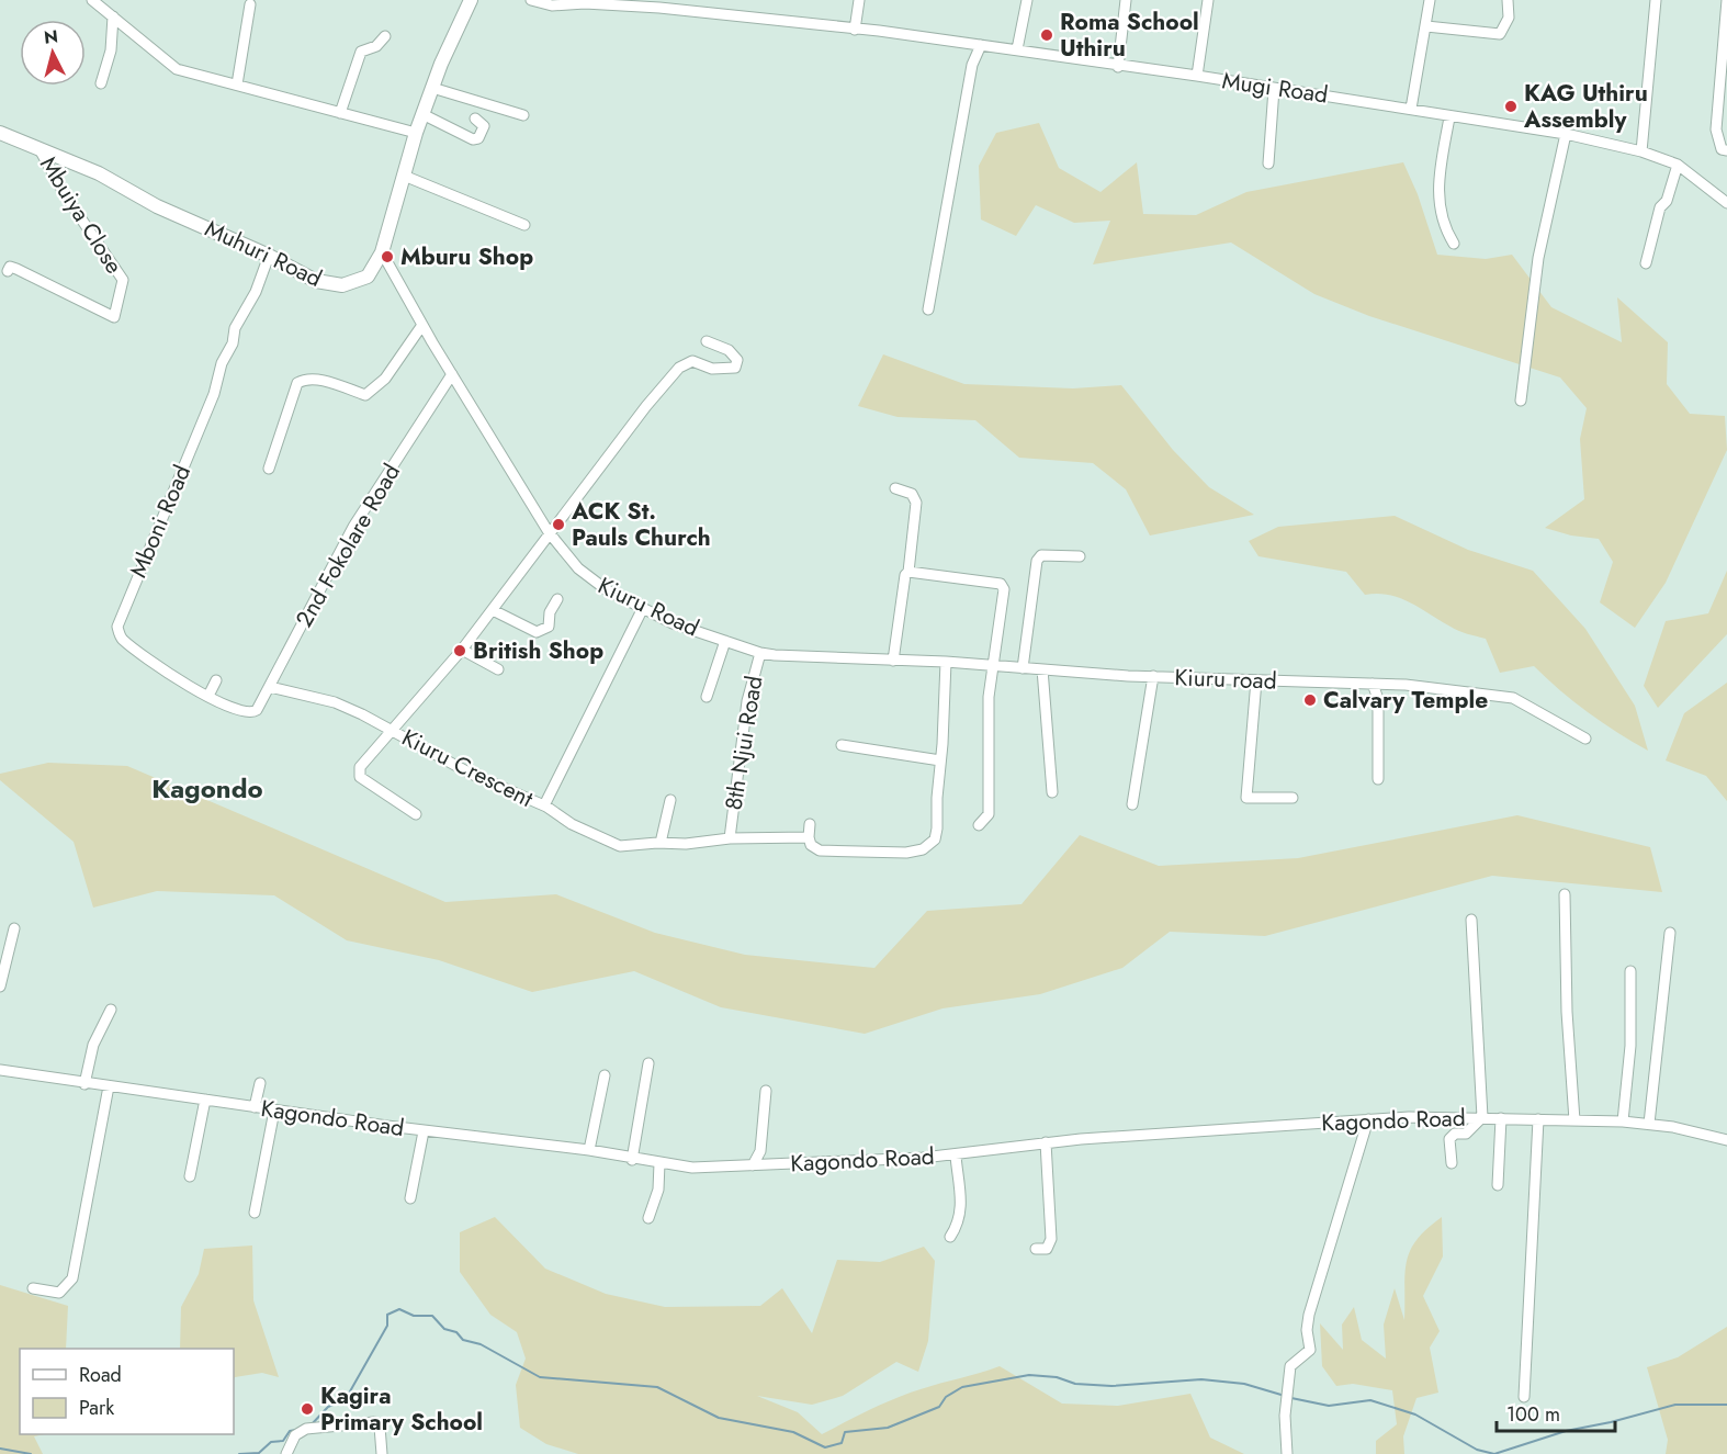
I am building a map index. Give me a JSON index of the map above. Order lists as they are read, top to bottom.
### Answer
{
  "streets": {
    "main road": ["Muhuri Road"],
    "street": [
      "Mugi Road",
      "Mbuiya Close",
      "Mboni Road",
      "2nd Fokolare Road",
      "Kiuru Road",
      "Kiuru road",
      "8th Njui Road",
      "Kiuru Crescent",
      "Kagondo Road"
    ]
  },
  "crossings": [
    ["Mbuiya Close", "Muhuri Road"],
    ["Muhuri Road", "Mboni Road"],
    ["Muhuri Road", "Kiuru Road"],
    ["Mboni Road", "2nd Fokolare Road"],
    ["2nd Fokolare Road", "Kiuru Road"],
    ["2nd Fokolare Road", "Kiuru Crescent"],
    ["Kiuru Road", "Kiuru road"],
    ["Kiuru Road", "8th Njui Road"],
    ["8th Njui Road", "Kiuru Crescent"]
  ],
  "districts": ["Kagondo"],
  "places": [
    "Roma School Uthiru",
    "KAG Uthiru Assembly",
    "Mburu Shop",
    "ACK St. Pauls Church",
    "British Shop",
    "Calvary Temple",
    "Kagira Primary School"
  ],
  "legend": ["Road", "Park"],
  "scale_bar": "100 m",
  "north": "top"
}
